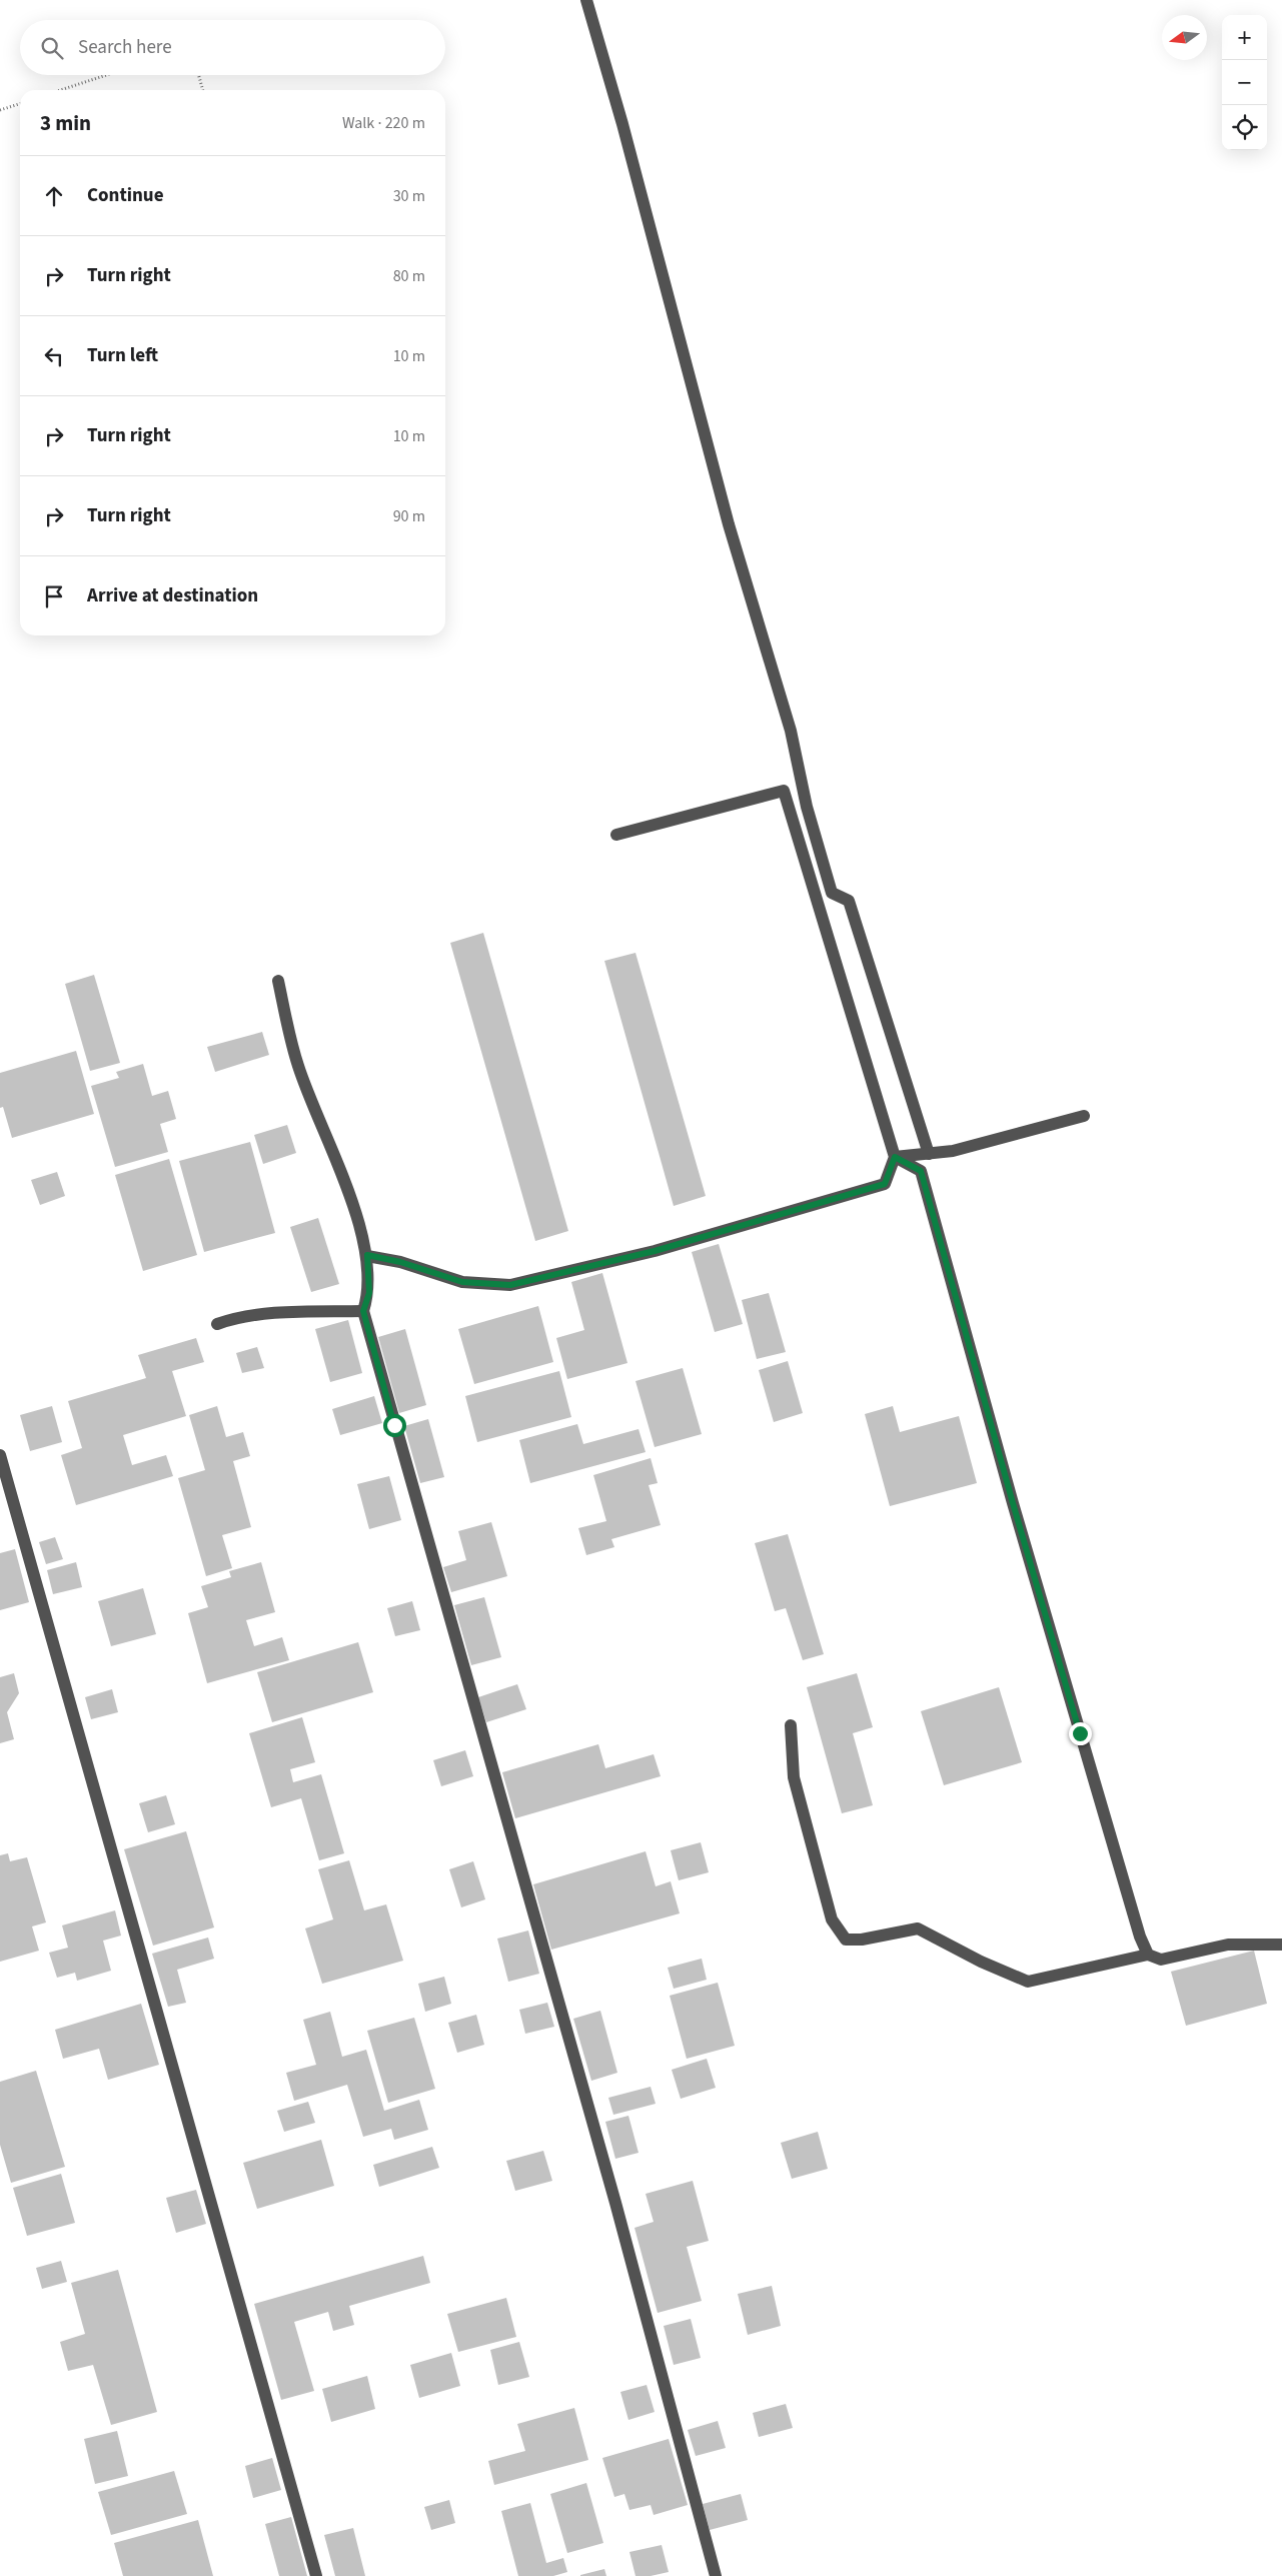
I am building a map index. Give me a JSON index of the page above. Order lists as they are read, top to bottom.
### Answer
{
  "north": "left",
  "page": {
    "map_buttons": ["+", "−"],
    "search": "Search here",
    "heading": ["3 min", "Walk · 220 m"],
    "list": [
      ["Continue", "30 m"],
      ["Turn right", "80 m"],
      ["Turn left", "10 m"],
      ["Turn right", "10 m"],
      ["Turn right", "90 m"],
      "Arrive at destination"
    ]
  }
}
